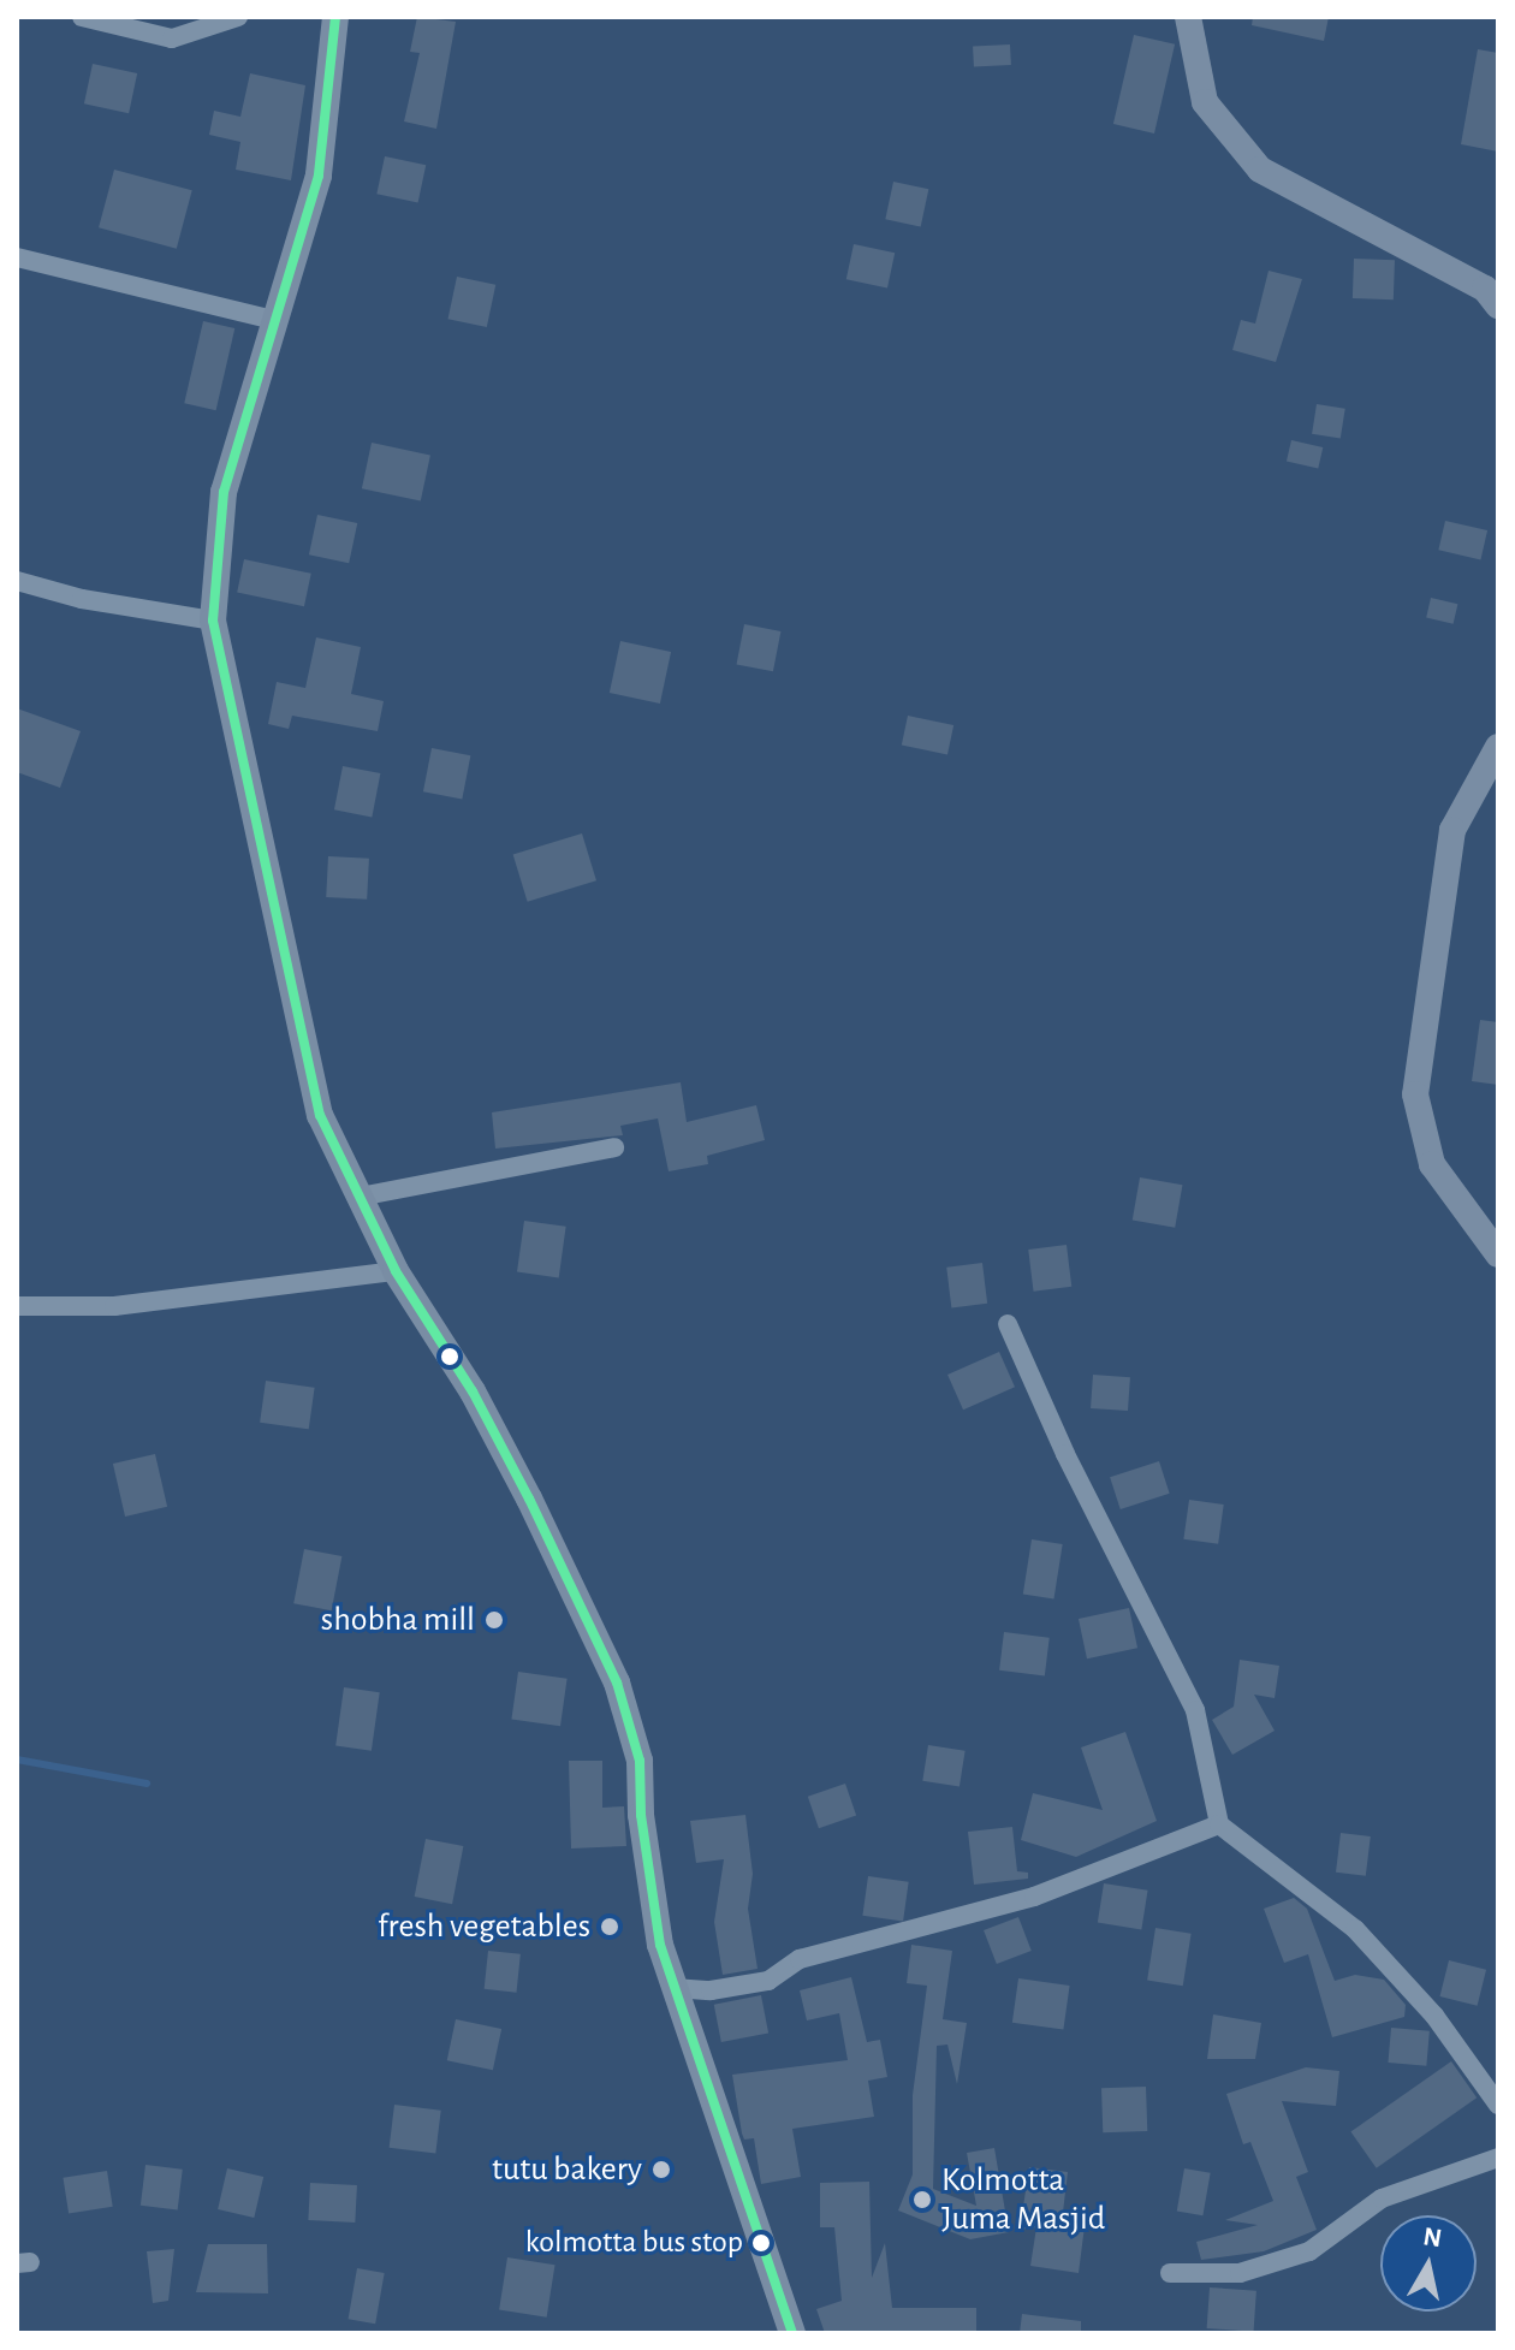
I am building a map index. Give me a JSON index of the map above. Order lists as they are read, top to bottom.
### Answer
{
  "places": [
    "shobha mill",
    "fresh vegetables",
    "tutu bakery",
    "Kolmotta Juma Masjid",
    "kolmotta bus stop"
  ],
  "north": "top"
}
